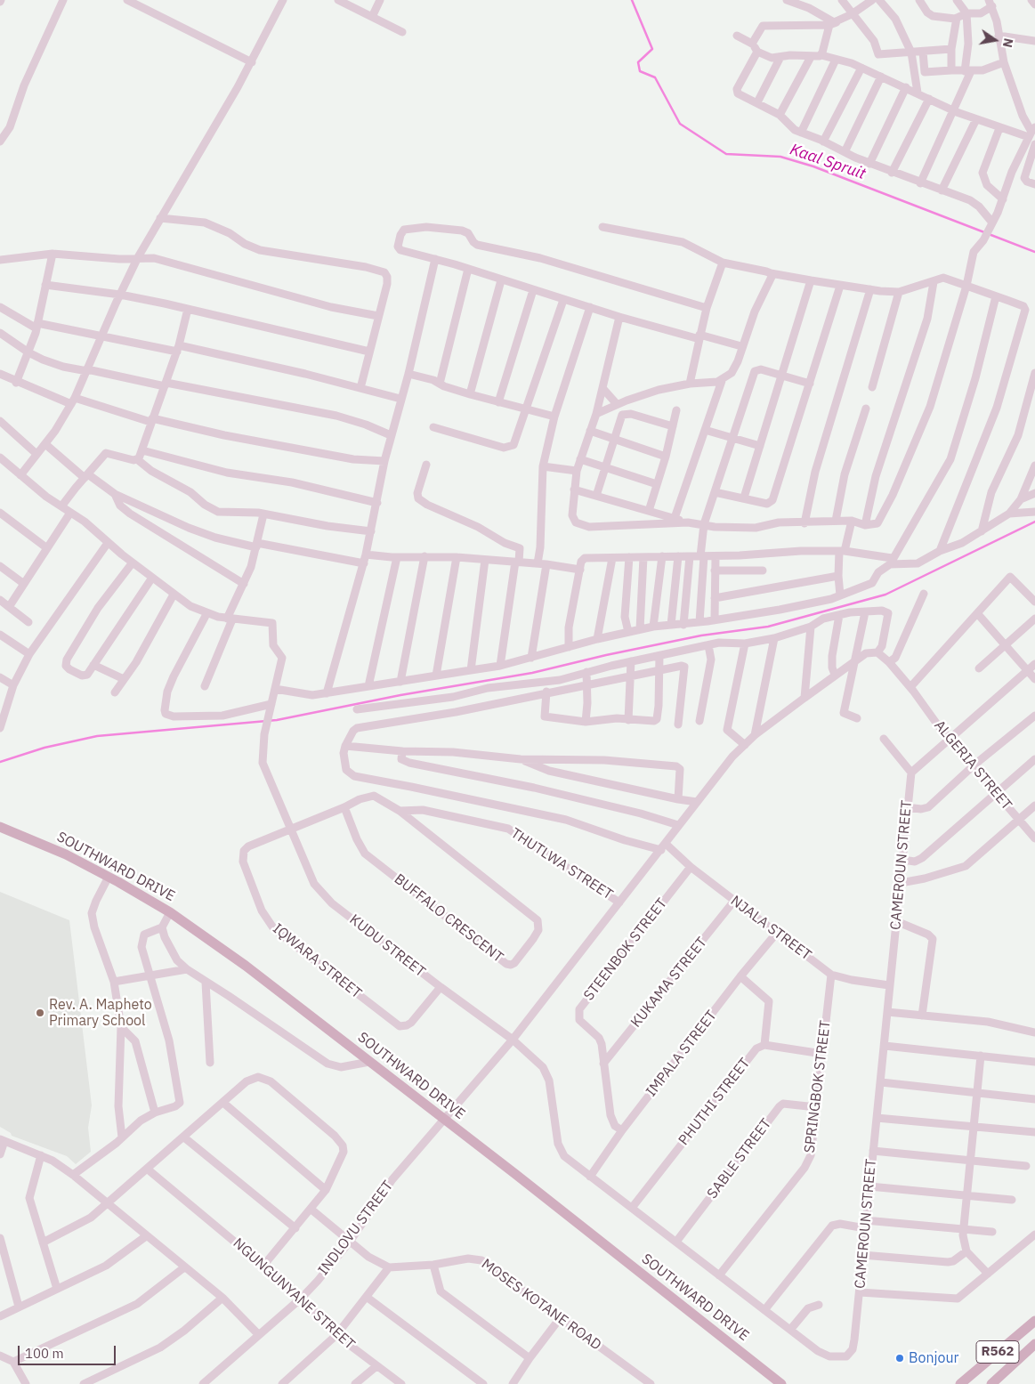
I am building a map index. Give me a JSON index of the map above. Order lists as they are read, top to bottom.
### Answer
{
  "streets": {
    "main road": ["SOUTHWARD DRIVE", "R562"],
    "street": [
      "ALGERIA STREET",
      "THUTLWA STREET",
      "CAMEROUN STREET",
      "BUFFALO CRESCENT",
      "NJALA STREET",
      "KUDU STREET",
      "STEENBOK STREET",
      "IQWARA STREET",
      "KUKAMA STREET",
      "IMPALA STREET",
      "SPRINGBOK STREET",
      "PHUTHI STREET",
      "SABLE STREET",
      "INDLOVU STREET",
      "NGUNGUNYANE STREET",
      "MOSES KOTANE ROAD"
    ]
  },
  "crossings": [
    ["ALGERIA STREET", "INDLOVU STREET"],
    ["THUTLWA STREET", "BUFFALO CRESCENT"],
    ["THUTLWA STREET", "INDLOVU STREET"],
    ["CAMEROUN STREET", "NJALA STREET"],
    ["CAMEROUN STREET", "KUDU STREET"],
    ["CAMEROUN STREET", "IMPALA STREET"],
    ["CAMEROUN STREET", "SPRINGBOK STREET"],
    ["CAMEROUN STREET", "PHUTHI STREET"],
    ["CAMEROUN STREET", "SABLE STREET"],
    ["CAMEROUN STREET", "INDLOVU STREET"],
    ["SOUTHWARD DRIVE", "INDLOVU STREET"],
    ["NJALA STREET", "STEENBOK STREET"],
    ["NJALA STREET", "KUKAMA STREET"],
    ["NJALA STREET", "IMPALA STREET"],
    ["NJALA STREET", "SPRINGBOK STREET"],
    ["NJALA STREET", "INDLOVU STREET"],
    ["KUDU STREET", "IQWARA STREET"],
    ["KUDU STREET", "INDLOVU STREET"],
    ["STEENBOK STREET", "KUKAMA STREET"],
    ["STEENBOK STREET", "IMPALA STREET"],
    ["SPRINGBOK STREET", "SABLE STREET"],
    ["INDLOVU STREET", "NGUNGUNYANE STREET"]
  ],
  "water": ["Kaal Spruit"],
  "places": ["Rev. A. Mapheto Primary School", "Bonjour"],
  "scale_bar": "100 m",
  "north": "right"
}
